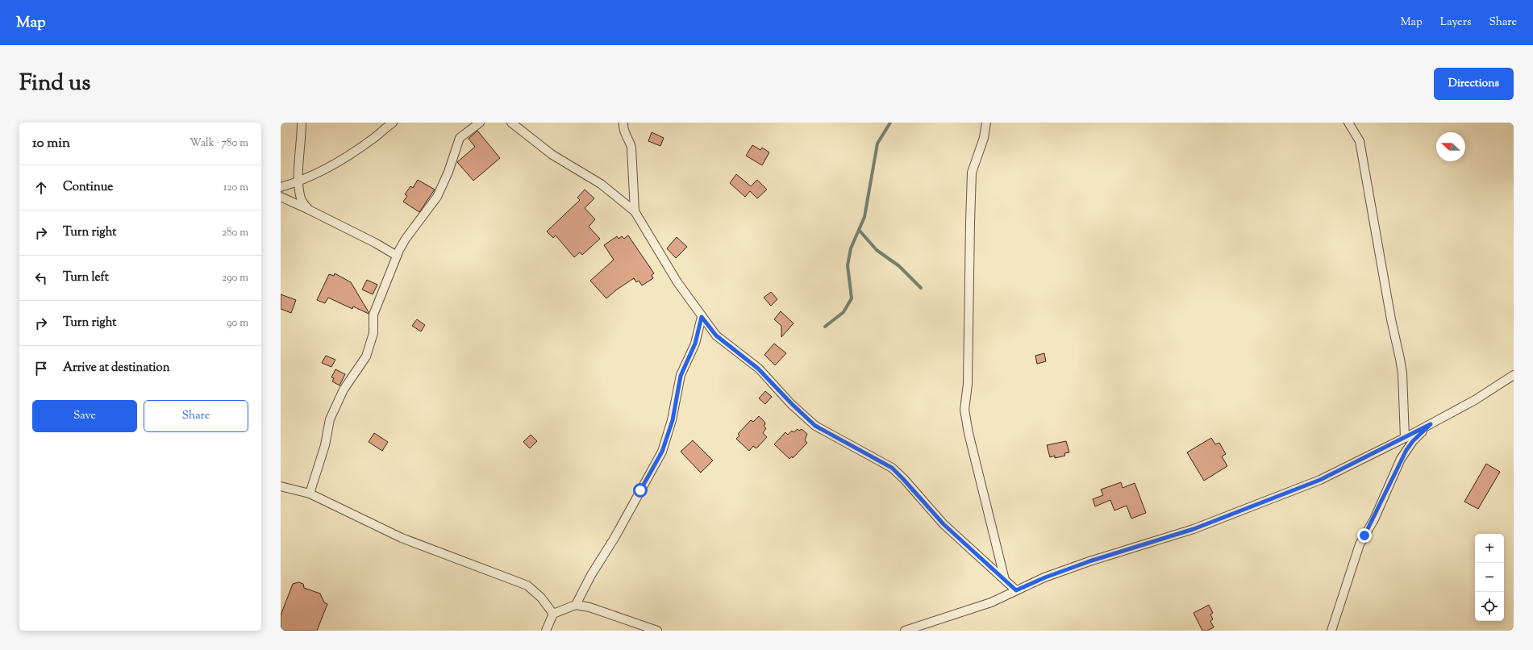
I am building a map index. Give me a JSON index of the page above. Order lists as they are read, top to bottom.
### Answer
{
  "north": "left",
  "page": {
    "header": "Map",
    "nav": ["Map", "Layers", "Share"],
    "title": "Find us",
    "buttons": [
      "Directions",
      ["Save", "Share"]
    ],
    "heading": ["10 min", "Walk · 780 m"],
    "list": [
      ["Continue", "120 m"],
      ["Turn right", "280 m"],
      ["Turn left", "290 m"],
      ["Turn right", "90 m"],
      "Arrive at destination"
    ],
    "map_buttons": ["+", "−"]
  }
}
